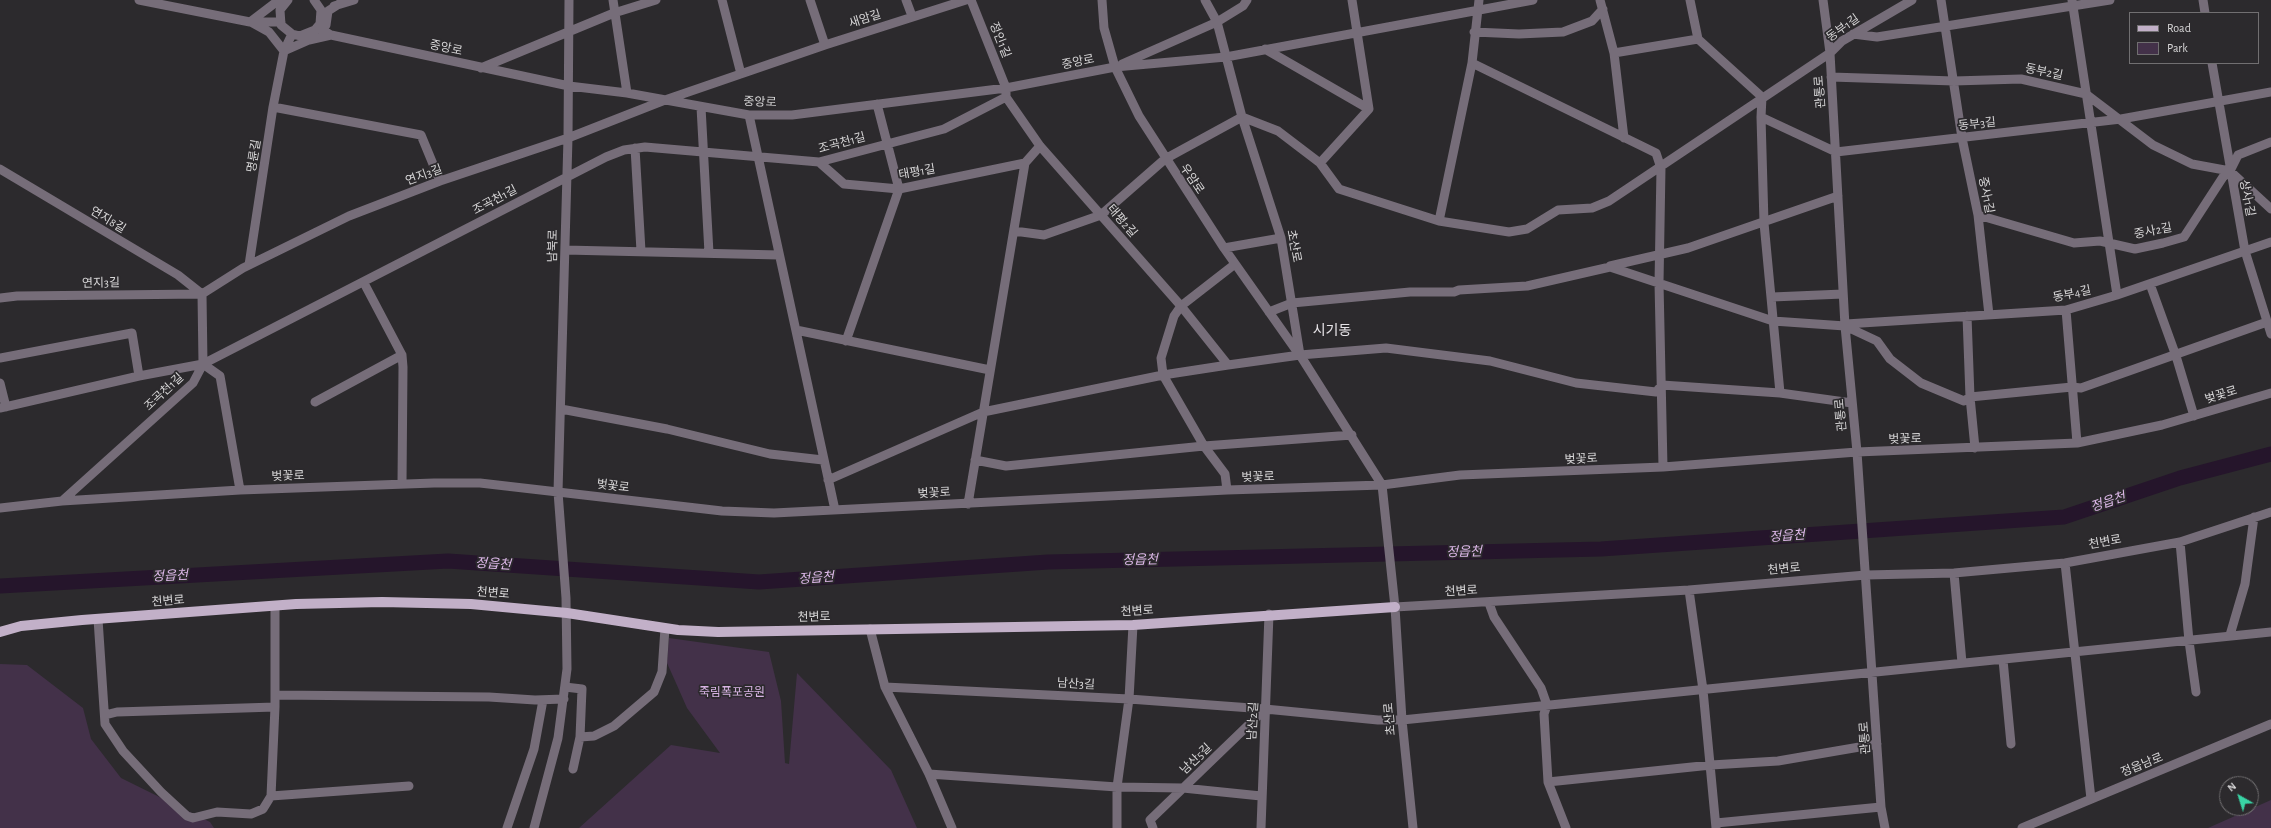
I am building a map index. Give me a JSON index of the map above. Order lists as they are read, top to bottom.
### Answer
{
  "streets": {
    "main road": ["천변로"],
    "street": [
      "새암길",
      "동부1길",
      "정인1길",
      "중앙로",
      "동부2길",
      "관통로",
      "동부3길",
      "조곡천1길",
      "명륜길",
      "태평1길",
      "연지3길",
      "우암로",
      "중사1길",
      "상사1길",
      "연지8길",
      "태평2길",
      "중사2길",
      "남북로",
      "초산로",
      "동부4길",
      "벚꽃로",
      "남산3길",
      "남산2길",
      "남산5길",
      "정읍남로"
    ]
  },
  "crossings": [
    ["새암길", "중앙로"],
    ["새암길", "연지3길"],
    ["동부1길", "관통로"],
    ["동부1길", "초산로"],
    ["정인1길", "중앙로"],
    ["정인1길", "조곡천1길"],
    ["정인1길", "태평2길"],
    ["중앙로", "조곡천1길"],
    ["중앙로", "연지3길"],
    ["중앙로", "우암로"],
    ["중앙로", "태평2길"],
    ["중앙로", "남북로"],
    ["중앙로", "초산로"],
    ["동부2길", "관통로"],
    ["동부2길", "동부3길"],
    ["동부2길", "중사1길"],
    ["동부2길", "상사1길"],
    ["동부2길", "중사2길"],
    ["관통로", "동부3길"],
    ["관통로", "동부4길"],
    ["관통로", "벚꽃로"],
    ["관통로", "천변로"],
    ["관통로", "남산3길"],
    ["동부3길", "중사1길"],
    ["동부3길", "상사1길"],
    ["조곡천1길", "태평1길"],
    ["조곡천1길", "태평2길"],
    ["조곡천1길", "남북로"],
    ["조곡천1길", "벚꽃로"],
    ["명륜길", "연지3길"],
    ["연지3길", "연지8길"],
    ["연지3길", "남북로"],
    ["우암로", "초산로"],
    ["중사1길", "중사2길"],
    ["중사1길", "동부4길"],
    ["상사1길", "중사2길"],
    ["상사1길", "동부4길"],
    ["남북로", "벚꽃로"],
    ["남북로", "천변로"],
    ["초산로", "벚꽃로"],
    ["초산로", "천변로"],
    ["초산로", "남산3길"],
    ["천변로", "남산2길"],
    ["남산3길", "남산2길"],
    ["남산3길", "남산5길"],
    ["남산2길", "남산5길"]
  ],
  "districts": ["시기동"],
  "water": ["정읍천"],
  "parks": ["죽림폭포공원"],
  "legend": ["Road", "Park"],
  "north": "top left"
}
